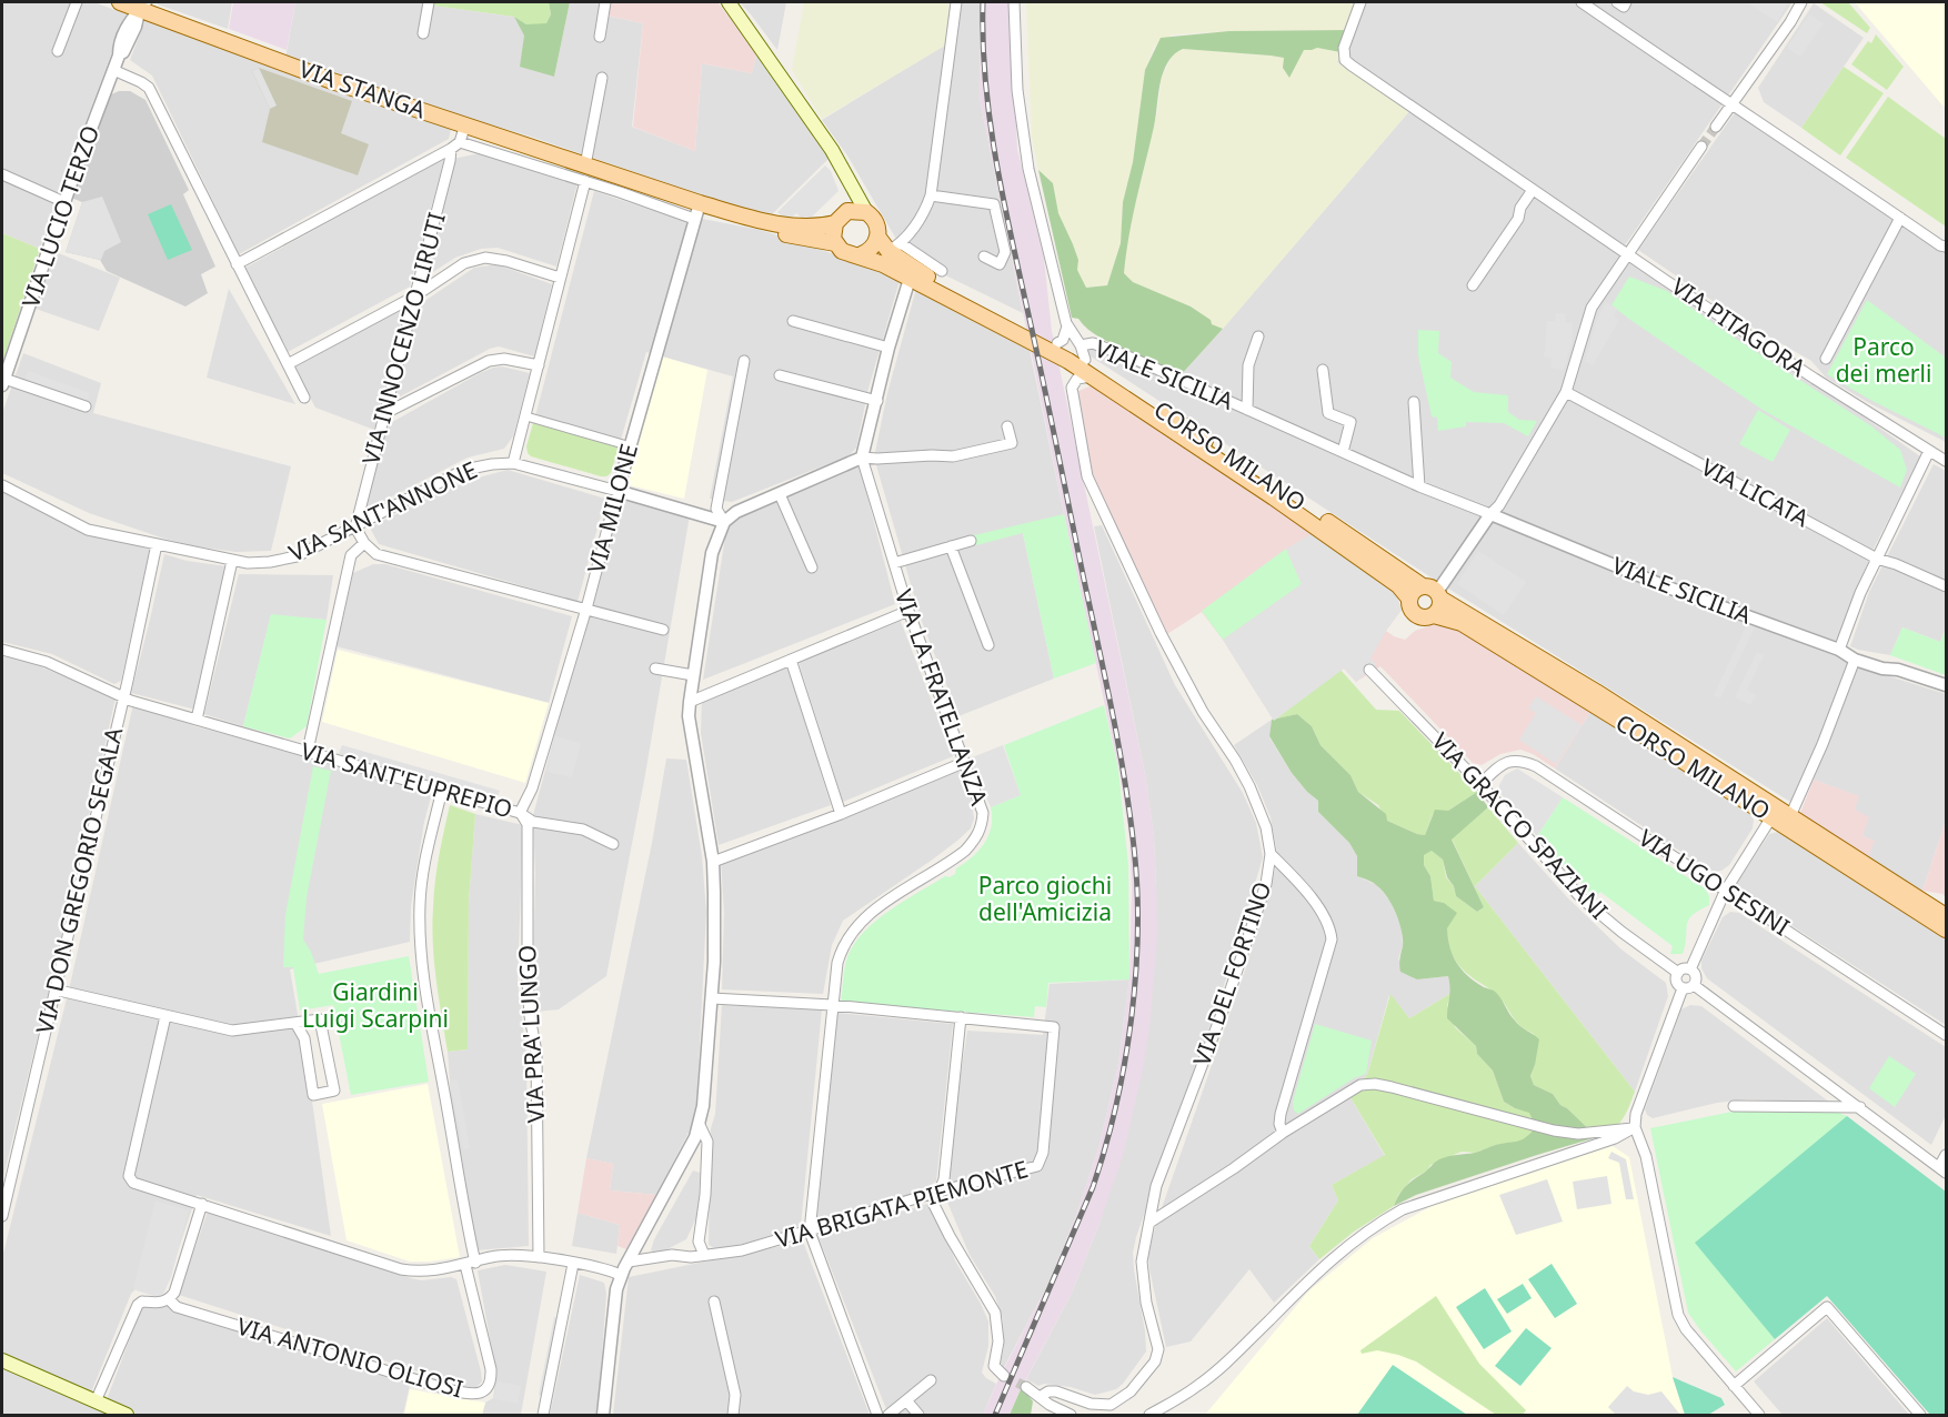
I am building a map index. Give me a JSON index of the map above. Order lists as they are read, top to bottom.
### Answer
{
  "streets": {
    "main road": ["VIA STANGA", "CORSO MILANO"],
    "street": [
      "VIA LUCIO TERZO",
      "VIA PITAGORA",
      "VIA INNOCENZO LIRUTI",
      "VIALE SICILIA",
      "VIA LICATA",
      "VIA MILONE",
      "VIA SANT'ANNONE",
      "VIA LA FRATELLANZA",
      "VIA SANT'EUPREPIO",
      "VIA GRACCO SPAZIANI",
      "VIA DON GREGORIO SEGALA",
      "VIA UGO SESINI",
      "VIA DEL FORTINO",
      "VIA PRA' LUNGO",
      "VIA BRIGATA PIEMONTE",
      "VIA ANTONIO OLIOSI"
    ]
  },
  "crossings": [
    ["VIA STANGA", "VIA LUCIO TERZO"],
    ["VIA STANGA", "VIA INNOCENZO LIRUTI"],
    ["VIA STANGA", "VIA MILONE"],
    ["VIA INNOCENZO LIRUTI", "VIA SANT'ANNONE"],
    ["VIALE SICILIA", "CORSO MILANO"],
    ["CORSO MILANO", "VIA DEL FORTINO"],
    ["VIA MILONE", "VIA SANT'ANNONE"],
    ["VIA MILONE", "VIA SANT'EUPREPIO"],
    ["VIA MILONE", "VIA PRA' LUNGO"],
    ["VIA SANT'ANNONE", "VIA DON GREGORIO SEGALA"],
    ["VIA LA FRATELLANZA", "VIA BRIGATA PIEMONTE"],
    ["VIA SANT'EUPREPIO", "VIA DON GREGORIO SEGALA"],
    ["VIA SANT'EUPREPIO", "VIA PRA' LUNGO"],
    ["VIA GRACCO SPAZIANI", "VIA UGO SESINI"]
  ],
  "parks": ["Parco dei merli", "Parco giochi dell'Amicizia", "Giardini Luigi Scarpini"]
}
